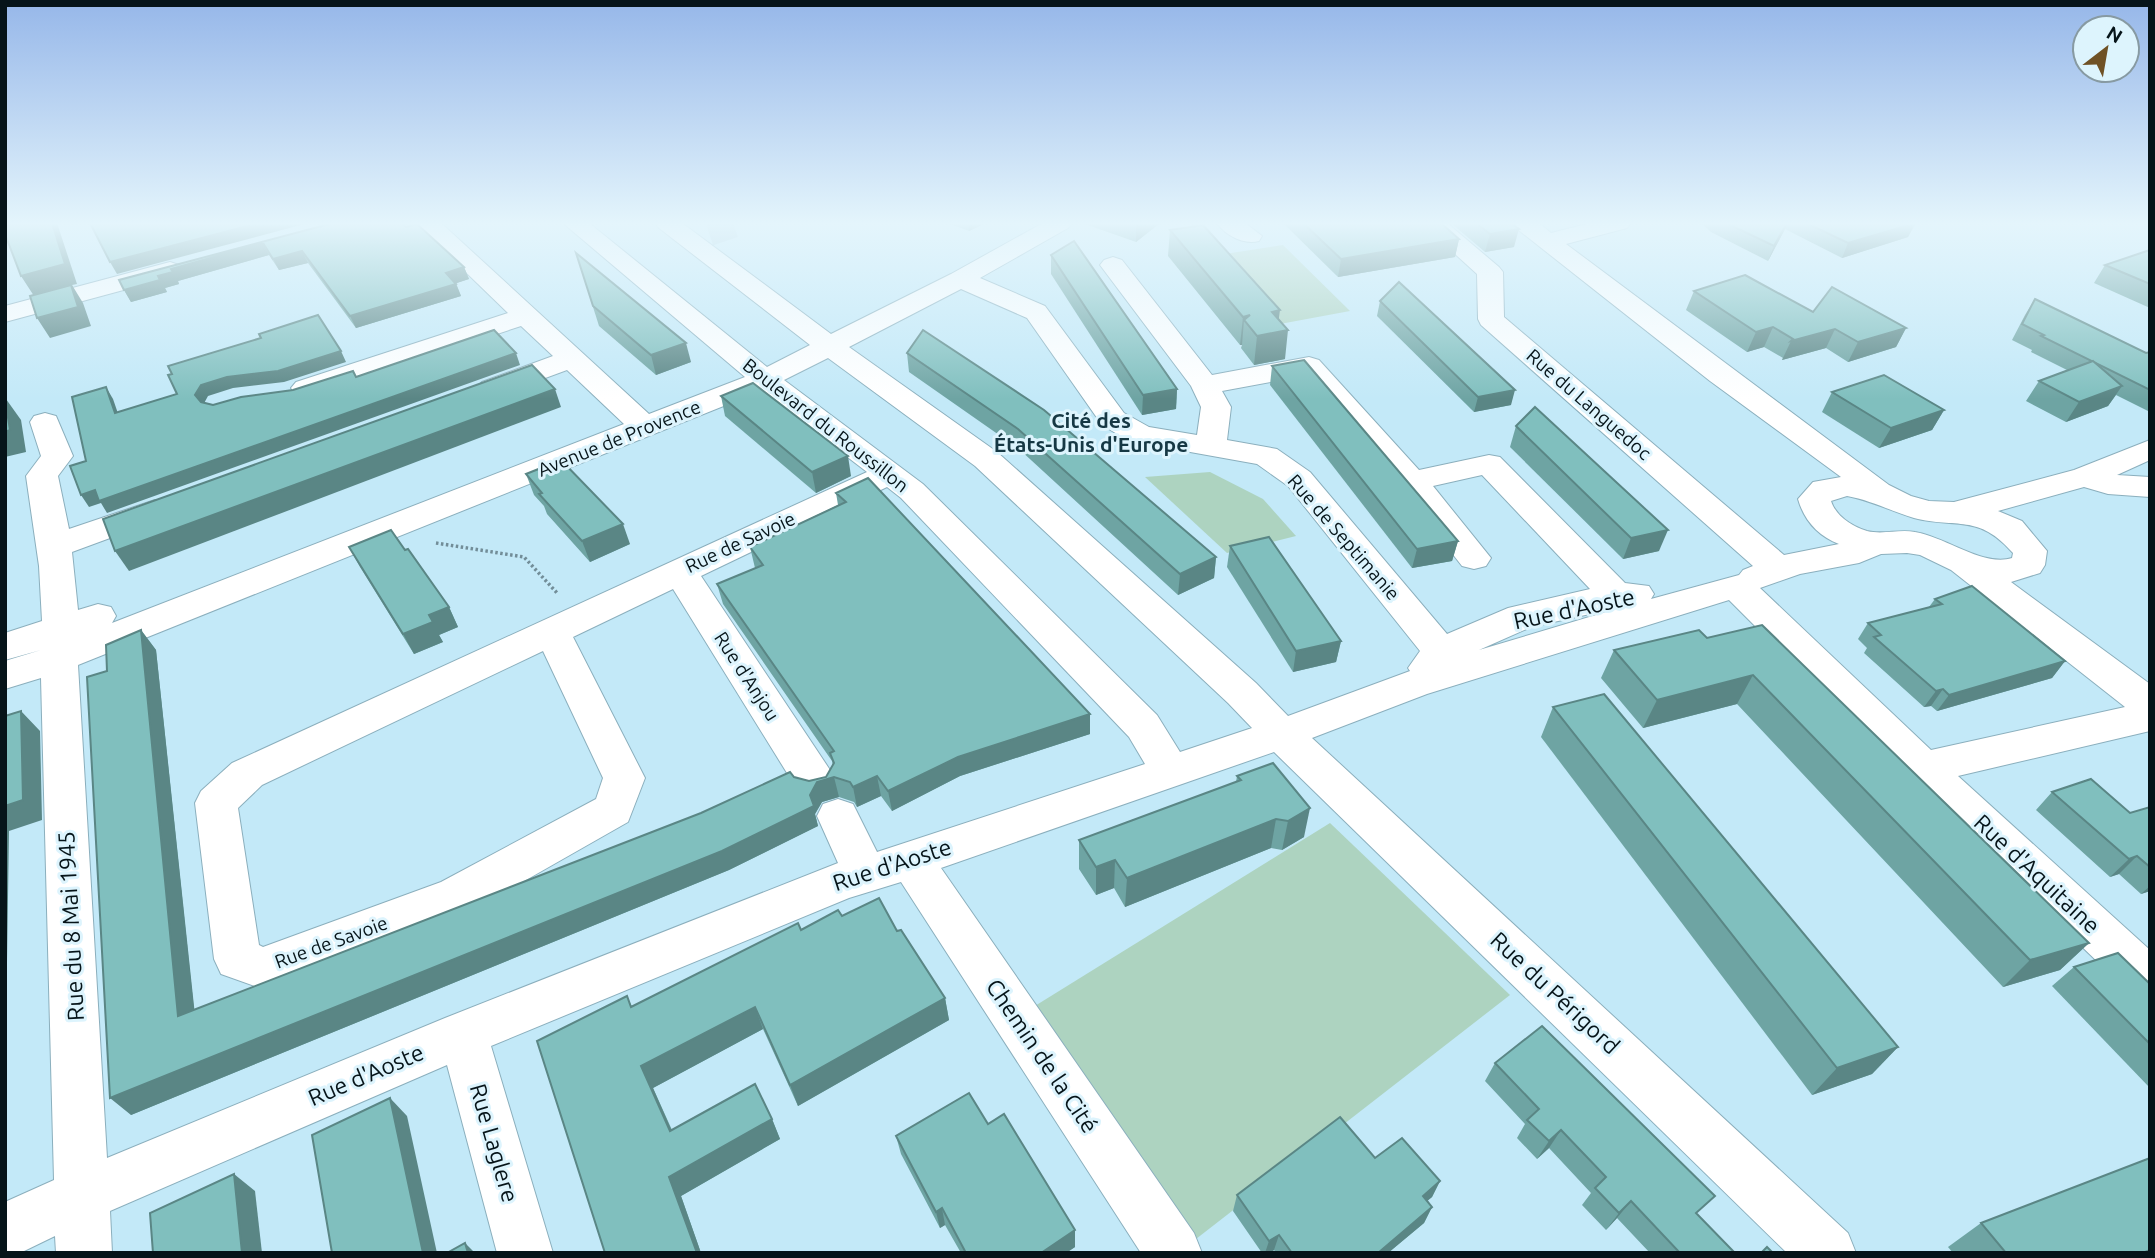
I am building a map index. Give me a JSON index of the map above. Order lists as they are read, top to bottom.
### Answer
{
  "streets": {
    "street": [
      "Rue du Languedoc",
      "Boulevard du Roussillon",
      "Avenue de Provence",
      "Rue de Septimanie",
      "Rue de Savoie",
      "Rue d'Aoste",
      "Rue d'Anjou",
      "Rue d'Aquitaine",
      "Rue du 8 Mai 1945",
      "Rue du Périgord",
      "Chemin de la Cité",
      "Rue Laglere"
    ]
  },
  "crossings": [
    ["Rue du Languedoc", "Rue d'Aoste"],
    ["Boulevard du Roussillon", "Avenue de Provence"],
    ["Boulevard du Roussillon", "Rue de Savoie"],
    ["Boulevard du Roussillon", "Rue d'Aoste"],
    ["Avenue de Provence", "Rue du 8 Mai 1945"],
    ["Rue de Septimanie", "Rue d'Aoste"],
    ["Rue de Savoie", "Rue d'Anjou"],
    ["Rue d'Aoste", "Rue d'Anjou"],
    ["Rue d'Aoste", "Rue d'Aquitaine"],
    ["Rue d'Aoste", "Rue du 8 Mai 1945"],
    ["Rue d'Aoste", "Rue du Périgord"],
    ["Rue d'Aoste", "Chemin de la Cité"],
    ["Rue d'Aoste", "Rue Laglere"],
    ["Rue d'Anjou", "Chemin de la Cité"]
  ],
  "districts": ["Cité des États-Unis d'Europe"],
  "north": "top right"
}
